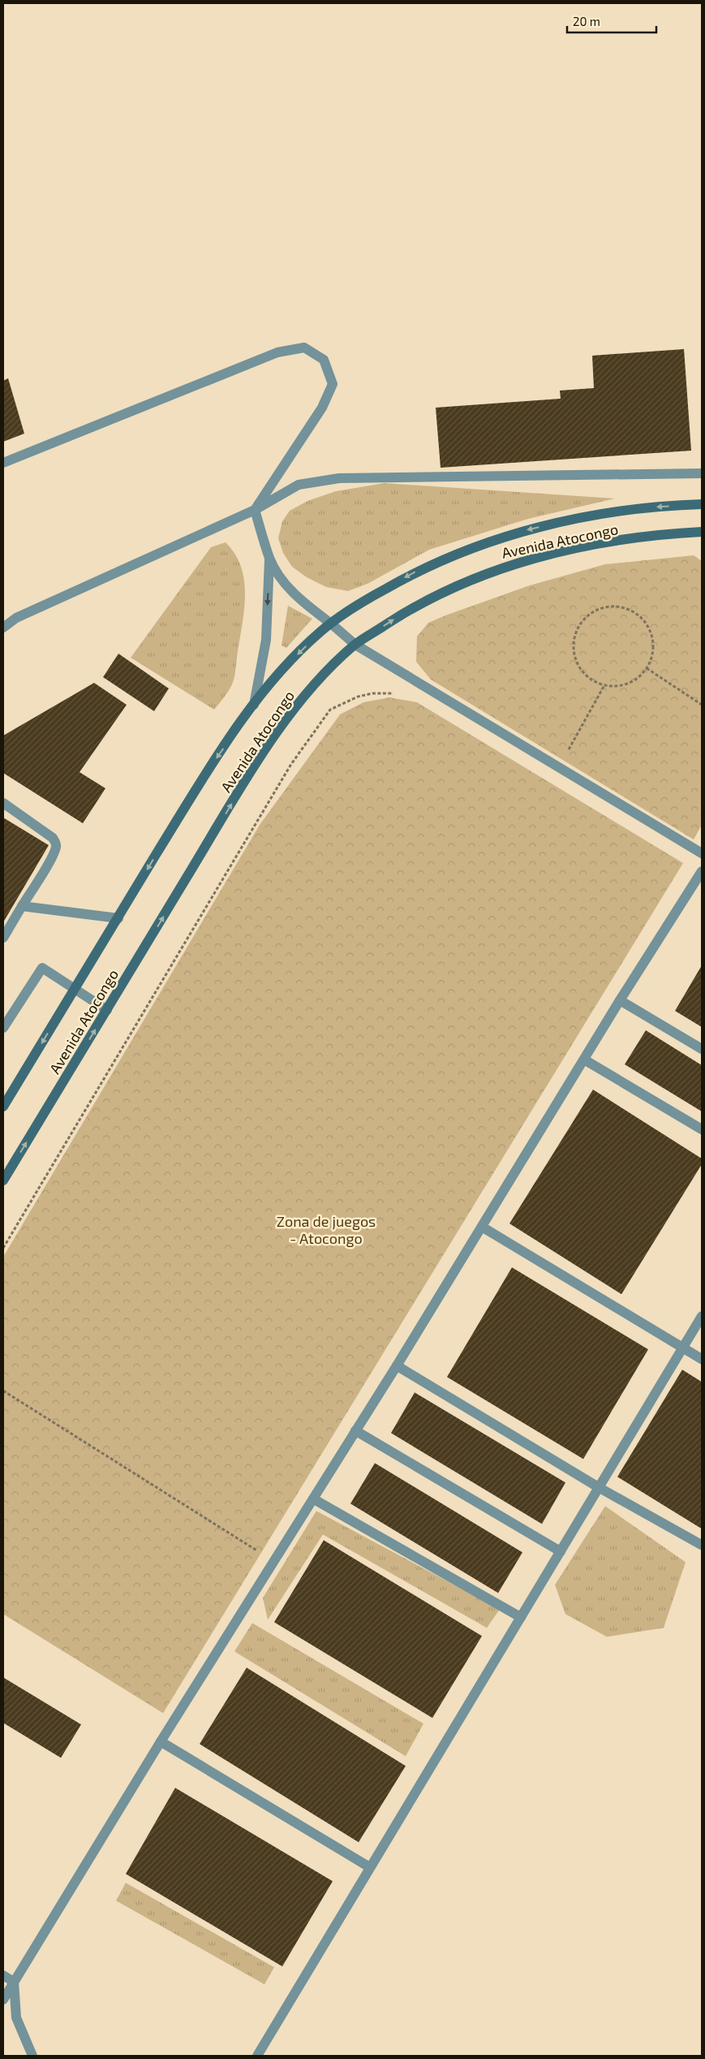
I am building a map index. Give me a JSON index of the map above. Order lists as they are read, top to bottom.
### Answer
{
  "streets": {
    "main road": ["Avenida Atocongo"]
  },
  "parks": ["Zona de juegos - Atocongo"],
  "scale_bar": "20 m"
}
